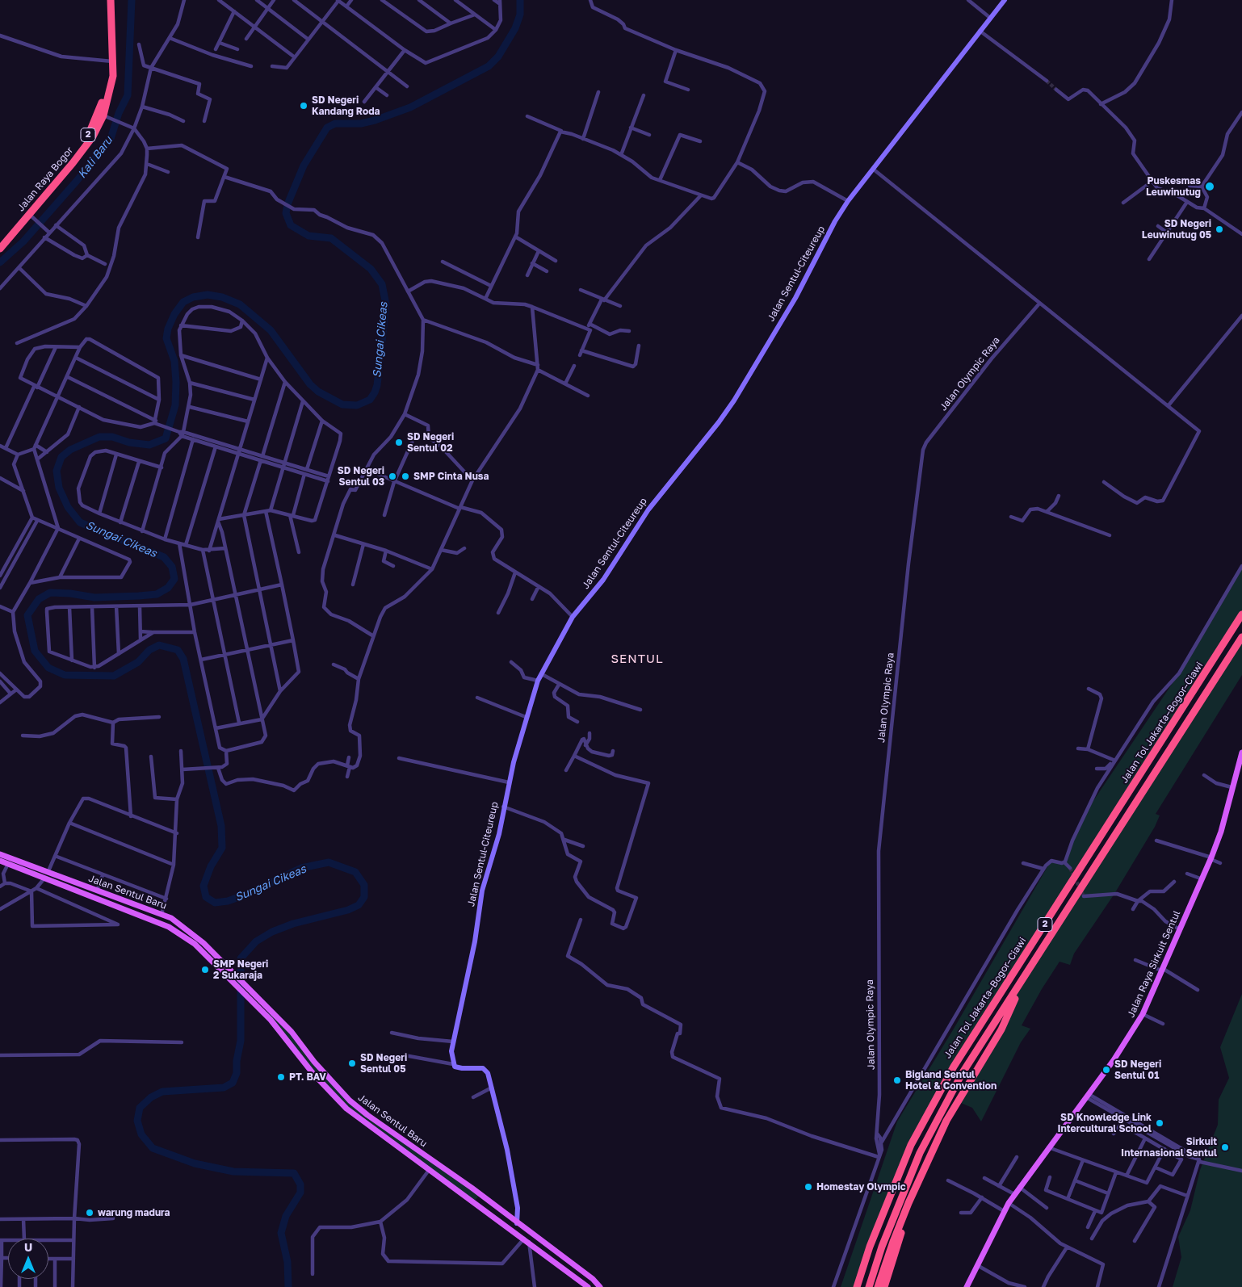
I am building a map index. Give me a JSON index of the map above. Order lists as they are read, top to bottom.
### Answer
{
  "streets": {
    "highway": ["2", "Jalan Raya Bogor", "Jalan Tol Jakarta–Bogor–Ciawi"],
    "main road": ["Jalan Sentul Baru", "Jalan Raya Sirkuit Sentul"],
    "street": ["Jalan Sentul-Citeureup", "Jalan Olympic Raya"]
  },
  "districts": ["SENTUL"],
  "water": ["Kali Baru", "Sungai Cikeas"],
  "places": [
    "SD Negeri Kandang Roda",
    "Puskesmas Leuwinutug",
    "SD Negeri Leuwinutug 05",
    "SD Negeri Sentul 02",
    "SD Negeri Sentul 03",
    "SMP Cinta Nusa",
    "SMP Negeri 2 Sukaraja",
    "SD Negeri Sentul 05",
    "SD Negeri Sentul 01",
    "PT. BAV",
    "Bigland Sentul Hotel & Convention",
    "SD Knowledge Link Intercultural School",
    "Sirkuit Internasional Sentul",
    "Homestay Olympic",
    "warung madura"
  ],
  "north": "top"
}
